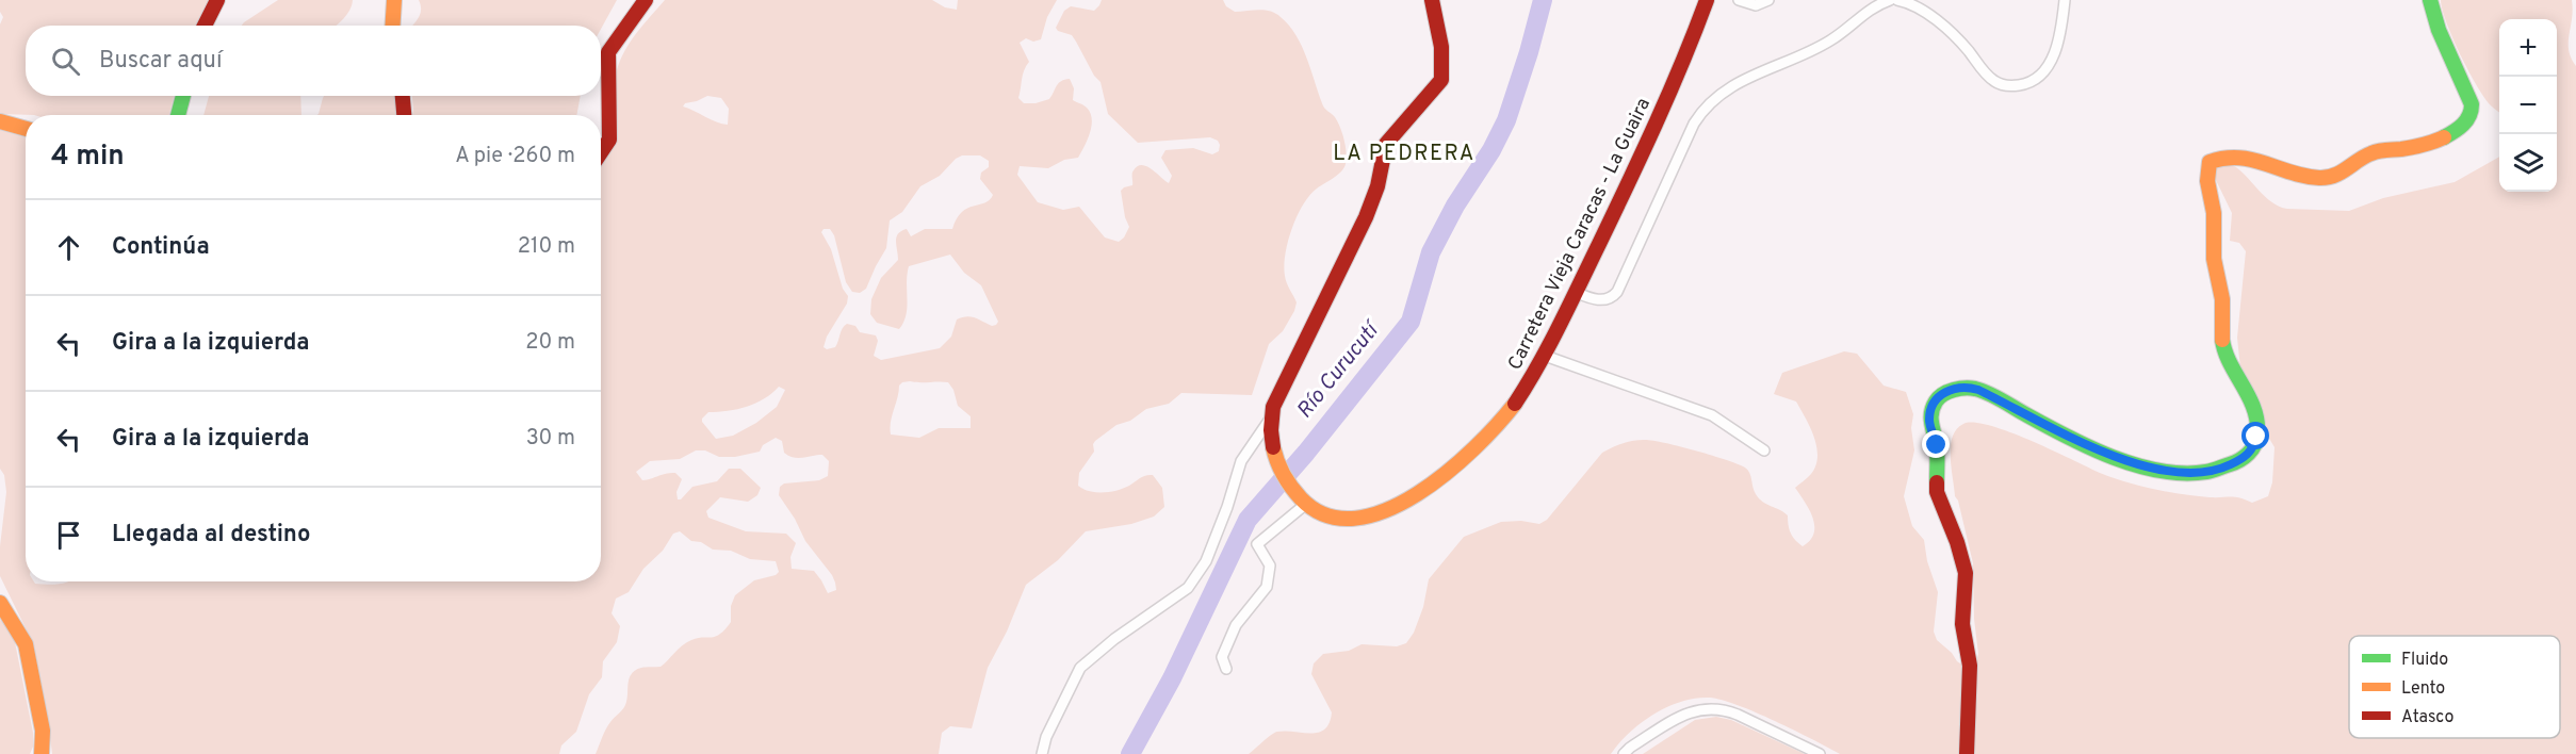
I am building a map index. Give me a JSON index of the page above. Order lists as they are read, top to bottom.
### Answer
{
  "streets": {
    "main road": ["Carretera Vieja Caracas - La Guaira"]
  },
  "districts": ["LA PEDRERA"],
  "water": ["Río Curucutí"],
  "legend": ["Fluido", "Lento", "Atasco"],
  "page": {
    "map_buttons": ["+", "−"],
    "search": "Buscar aquí",
    "heading": ["4 min", "A pie · 260 m"],
    "list": [
      ["Continúa", "210 m"],
      ["Gira a la izquierda", "20 m"],
      ["Gira a la izquierda", "30 m"],
      "Llegada al destino"
    ]
  }
}
